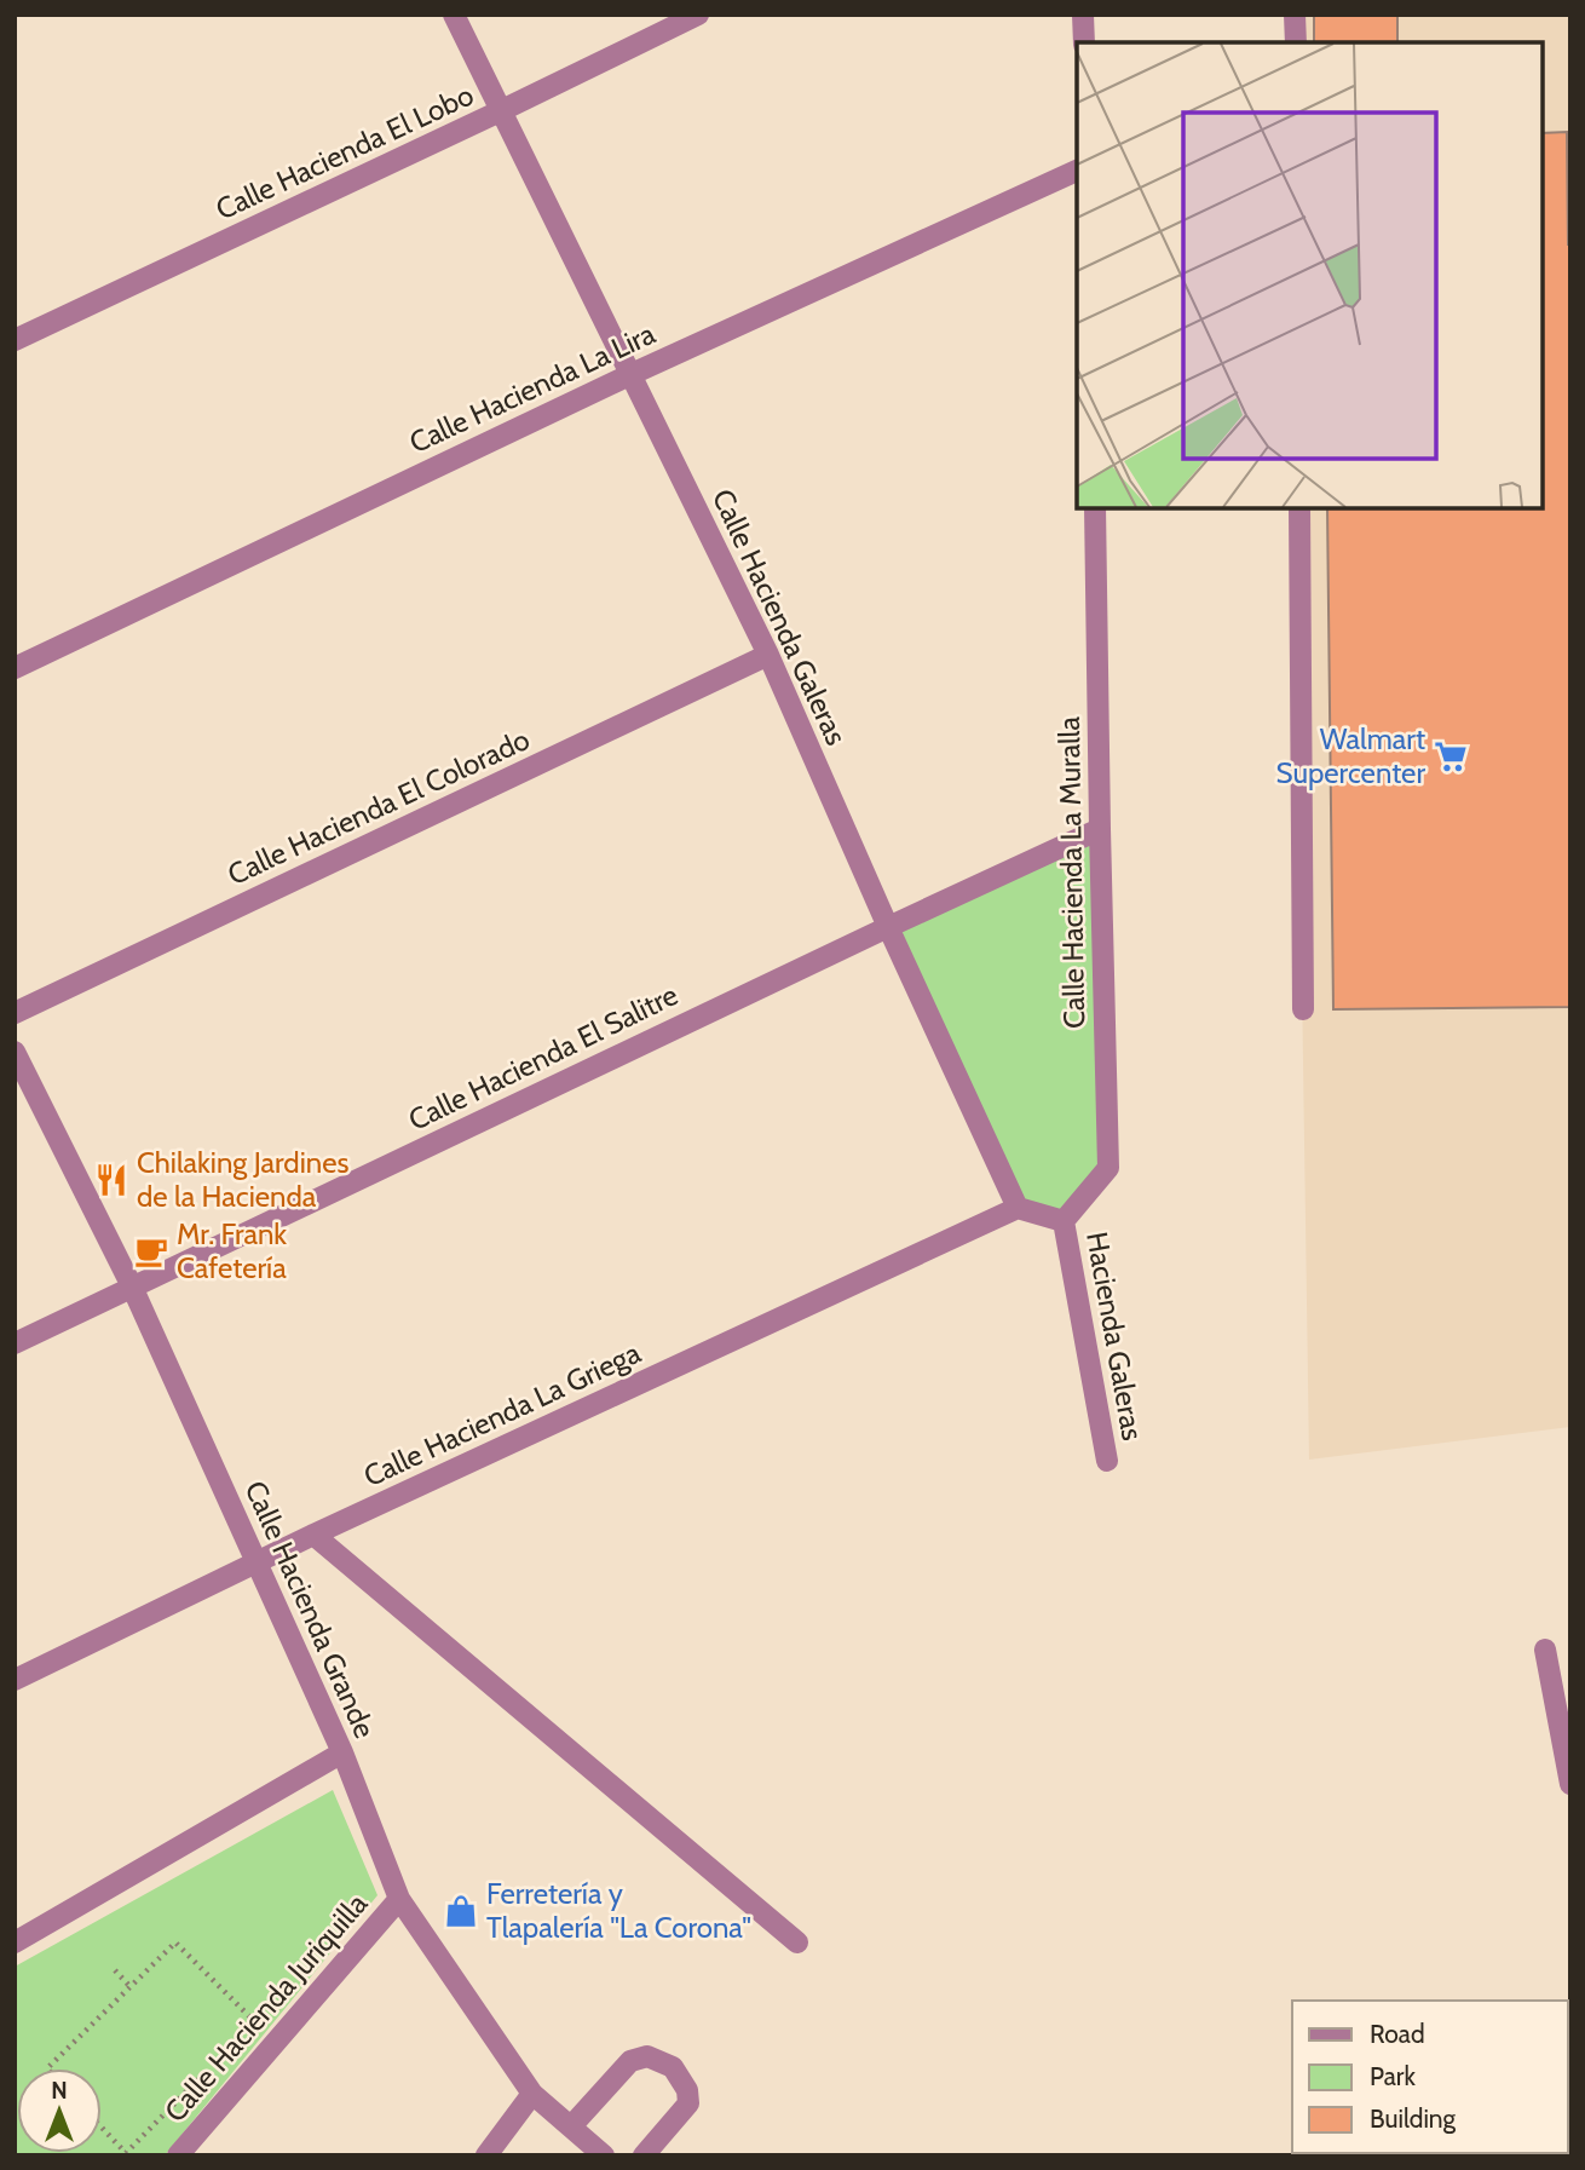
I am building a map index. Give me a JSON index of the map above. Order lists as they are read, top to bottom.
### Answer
{
  "streets": {
    "street": [
      "Calle Hacienda El Lobo",
      "Calle Hacienda La Lira",
      "Calle Hacienda Galeras",
      "Calle Hacienda El Colorado",
      "Calle Hacienda La Muralla",
      "Calle Hacienda El Salitre",
      "Hacienda Galeras",
      "Calle Hacienda La Griega",
      "Calle Hacienda Grande",
      "Calle Hacienda Juriquilla"
    ]
  },
  "crossings": [
    ["Calle Hacienda El Lobo", "Calle Hacienda Galeras"],
    ["Calle Hacienda La Lira", "Calle Hacienda Galeras"],
    ["Calle Hacienda Galeras", "Calle Hacienda El Colorado"],
    ["Calle Hacienda Galeras", "Calle Hacienda El Salitre"],
    ["Calle Hacienda Galeras", "Calle Hacienda La Griega"],
    ["Calle Hacienda La Muralla", "Calle Hacienda El Salitre"],
    ["Calle Hacienda La Muralla", "Hacienda Galeras"],
    ["Calle Hacienda El Salitre", "Calle Hacienda Grande"],
    ["Calle Hacienda La Griega", "Calle Hacienda Grande"],
    ["Calle Hacienda Grande", "Calle Hacienda Juriquilla"]
  ],
  "places": {
    "supermarket": ["Walmart Supercenter"],
    "restaurant": ["Chilaking Jardines de la Hacienda"],
    "cafe": ["Mr. Frank Cafetería"],
    "shop": ["Ferretería y Tlapalería \"La Corona\""]
  },
  "legend": ["Road", "Park", "Building"],
  "north": "top"
}
